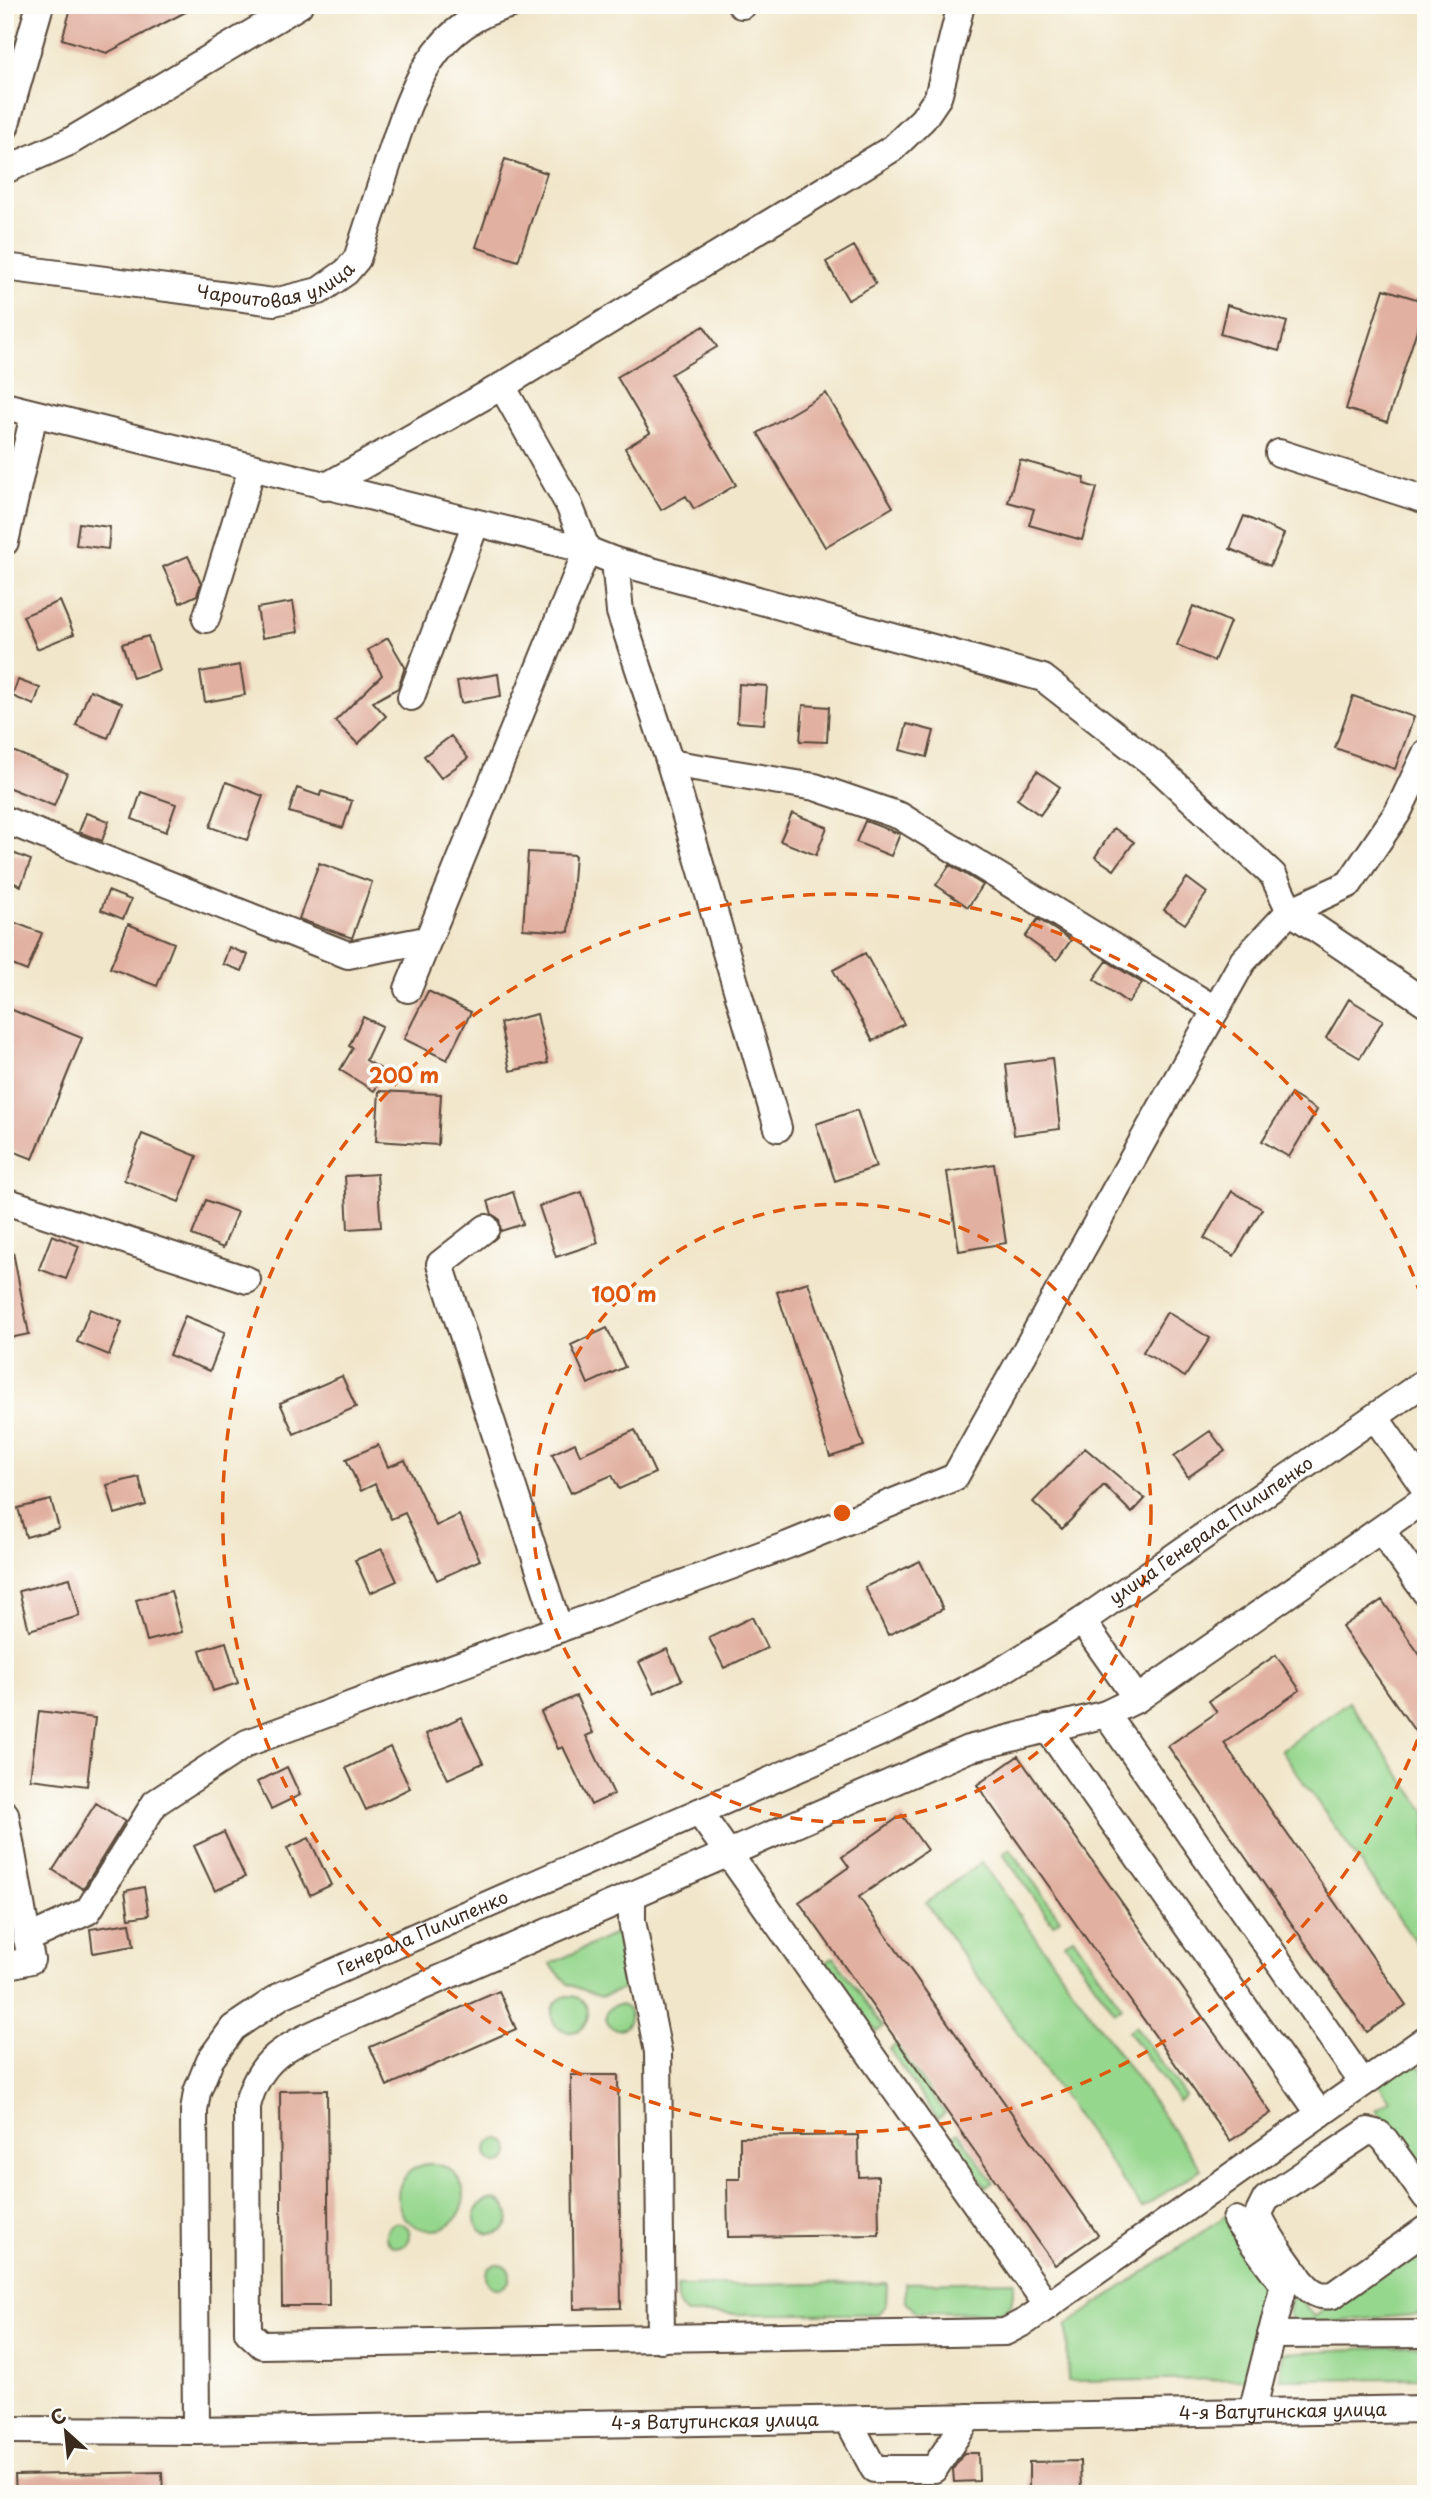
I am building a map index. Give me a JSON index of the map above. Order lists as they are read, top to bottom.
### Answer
{
  "streets": {
    "street": [
      "Чароитовая улица",
      "улица Генерала Пилипенко",
      "Генерала Пилипенко",
      "4-я Ватутинская улица"
    ]
  },
  "crossings": [
    ["улица Генерала Пилипенко", "Генерала Пилипенко"],
    ["Генерала Пилипенко", "4-я Ватутинская улица"]
  ],
  "north": "top left",
  "rings": ["200 m", "100 m"]
}
